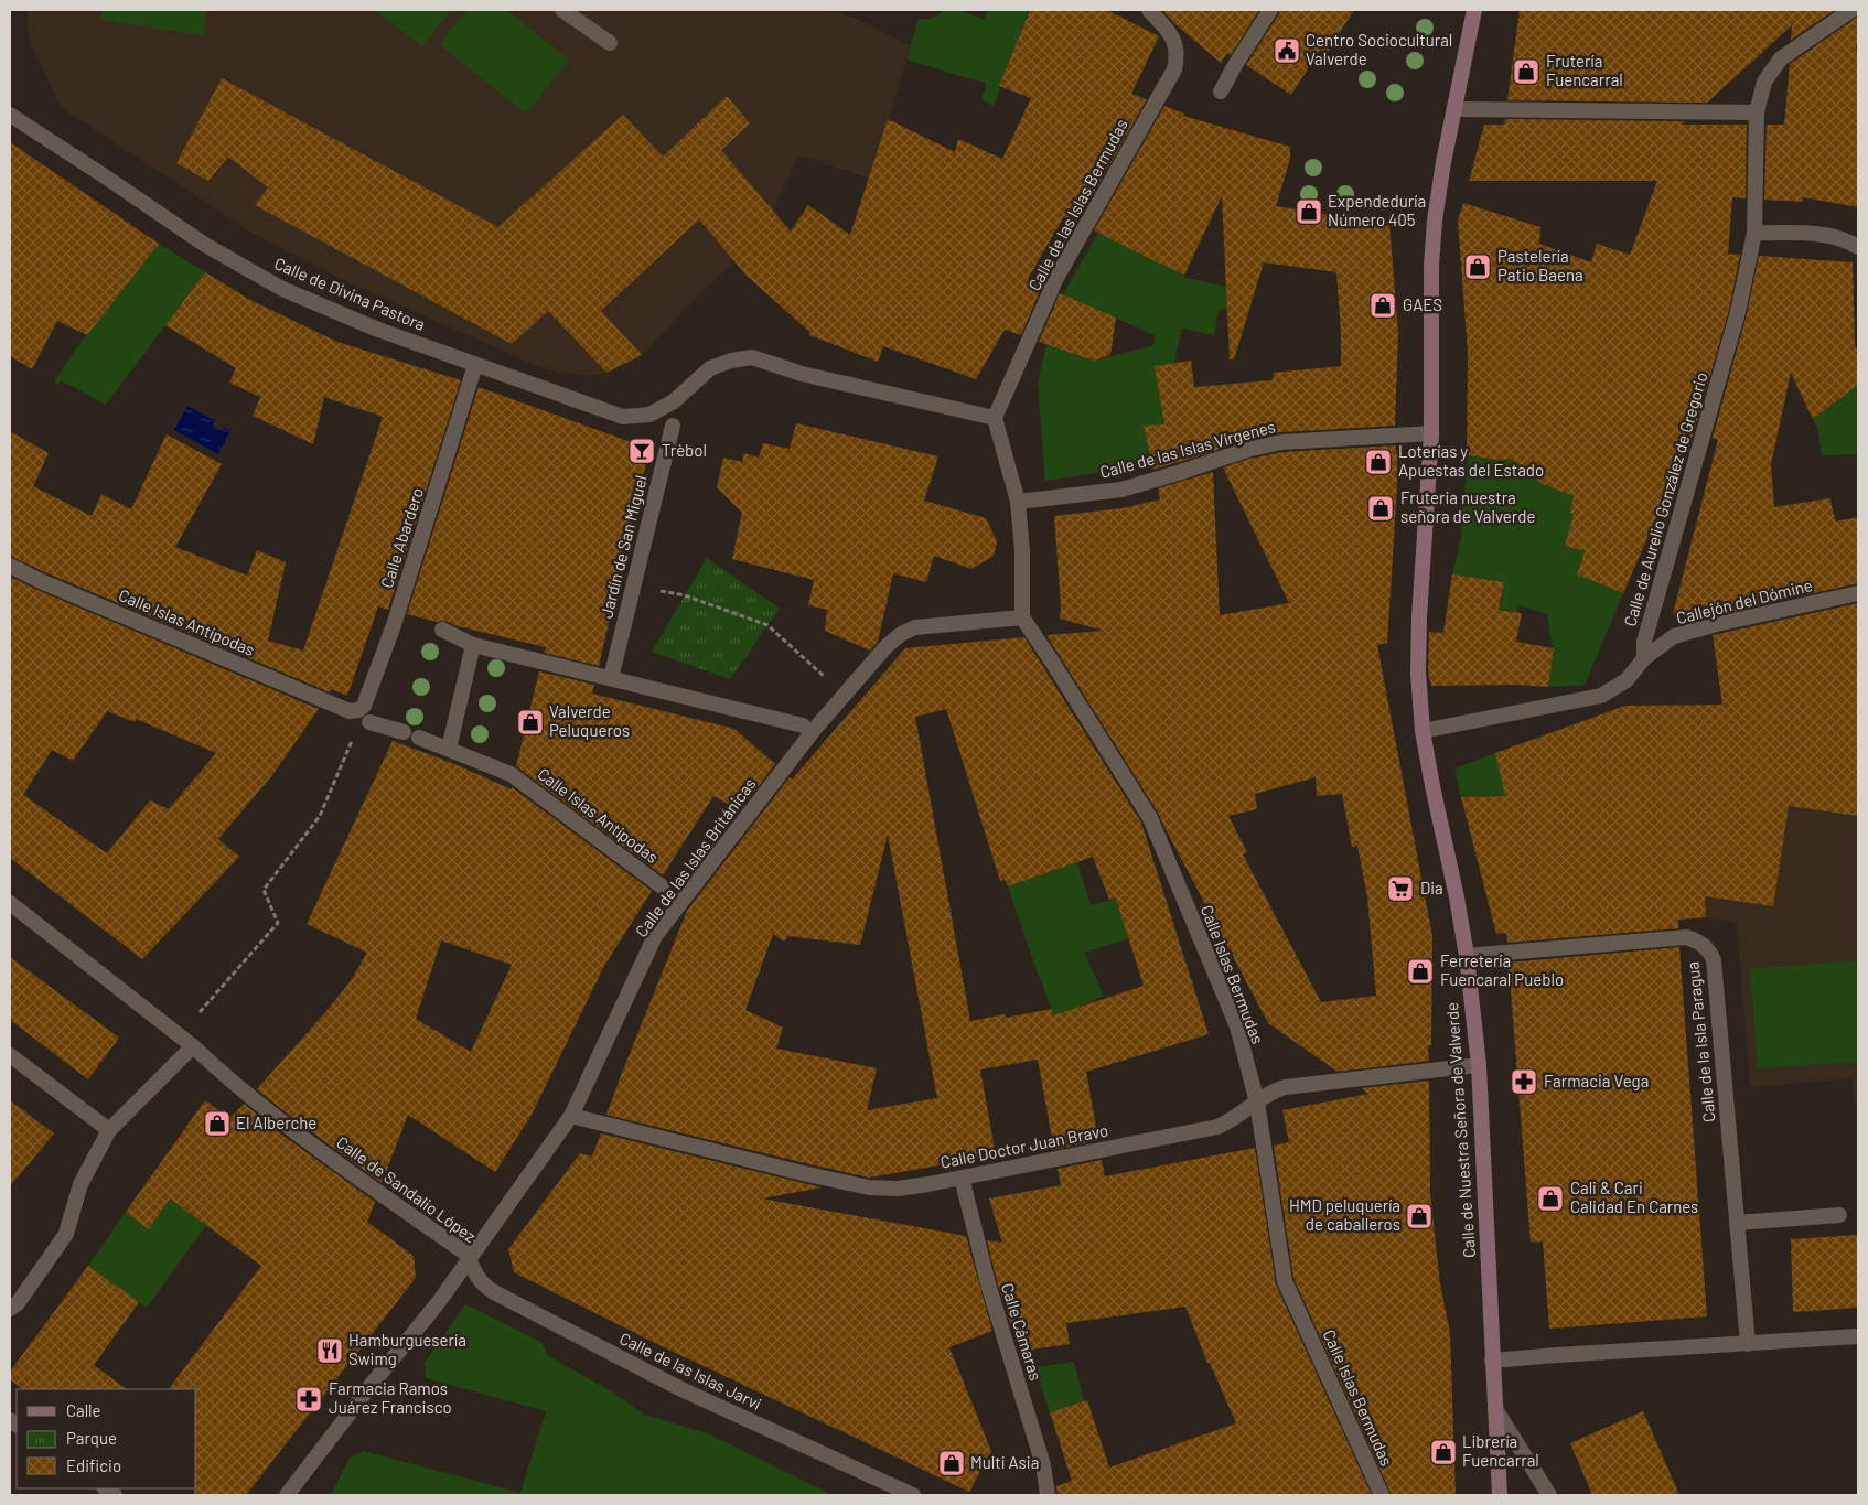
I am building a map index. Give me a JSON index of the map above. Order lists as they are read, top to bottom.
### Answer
{
  "streets": {
    "main road": ["Calle de Nuestra Señora de Valverde"],
    "street": [
      "Calle de las Islas Bermudas",
      "Calle de Divina Pastora",
      "Calle de las Islas Vírgenes",
      "Calle de Aurelio González de Gregorio",
      "Calle Abardero",
      "Jardín de San Miguel",
      "Callejón del Dómine",
      "Calle Islas Antípodas",
      "Calle de las Islas Británicas",
      "Calle Islas Bermudas",
      "Calle de la Isla Paragua",
      "Calle Doctor Juan Bravo",
      "Calle de Sandalio López",
      "Calle Cámaras",
      "Calle de las Islas Jarvi"
    ]
  },
  "crossings": [
    ["Calle de las Islas Bermudas", "Calle de Divina Pastora"],
    ["Calle de Divina Pastora", "Calle Abardero"],
    ["Calle de las Islas Vírgenes", "Calle de Nuestra Señora de Valverde"],
    ["Calle de Aurelio González de Gregorio", "Callejón del Dómine"],
    ["Calle Abardero", "Calle Islas Antípodas"],
    ["Calle de las Islas Británicas", "Calle Islas Bermudas"],
    ["Calle de las Islas Británicas", "Calle Doctor Juan Bravo"],
    ["Calle de las Islas Británicas", "Calle de Sandalio López"],
    ["Calle de las Islas Británicas", "Calle de las Islas Jarvi"],
    ["Calle Islas Bermudas", "Calle Doctor Juan Bravo"],
    ["Calle de la Isla Paragua", "Calle de Nuestra Señora de Valverde"],
    ["Calle de Nuestra Señora de Valverde", "Calle Doctor Juan Bravo"],
    ["Calle Doctor Juan Bravo", "Calle Cámaras"],
    ["Calle de Sandalio López", "Calle de las Islas Jarvi"]
  ],
  "places": {
    "public building": ["Centro Sociocultural Valverde"],
    "shop": [
      "Frutería Fuencarral",
      "Expendeduría Número 405",
      "Pastelería Patio Baena",
      "GAES",
      "Loterías y Apuestas del Estado",
      "Fruteria nuestra señora de Valverde",
      "Valverde Peluqueros",
      "Ferretería Fuencaral Pueblo",
      "El Alberche",
      "Cali & Cari Calidad En Carnes",
      "HMD peluquería de caballeros",
      "Librería Fuencarral",
      "Multi Asia"
    ],
    "bar": ["Trèbol"],
    "supermarket": ["Dia"],
    "pharmacy": ["Farmacia Vega", "Farmacia Ramos Juárez Francisco"],
    "restaurant": ["Hamburguesería Swimg"]
  },
  "legend": ["Calle", "Parque", "Edificio"]
}
